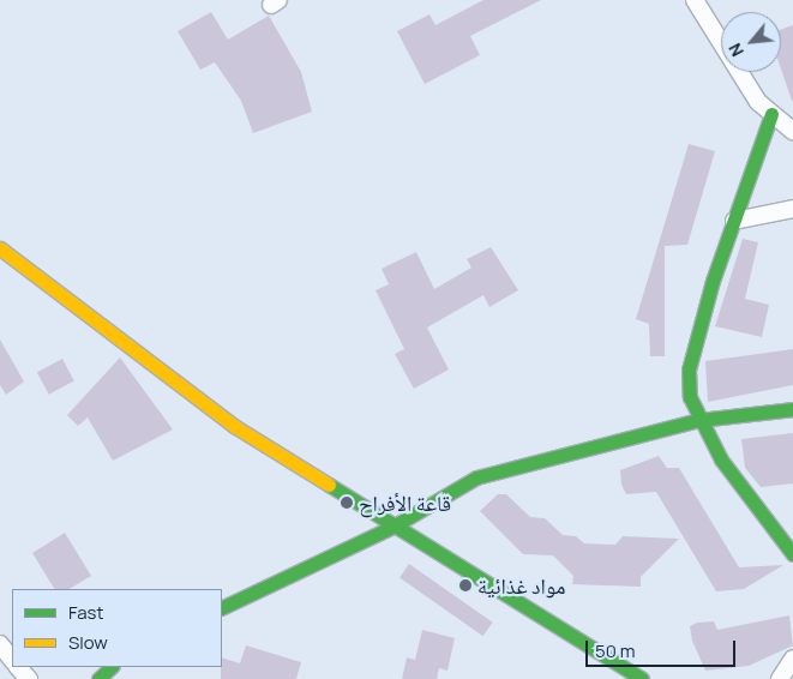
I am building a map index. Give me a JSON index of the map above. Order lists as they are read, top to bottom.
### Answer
{
  "places": ["قاعة الأفراح", "مواد غذائية"],
  "legend": ["Fast", "Slow"],
  "scale_bar": "50 m",
  "north": "bottom left"
}
